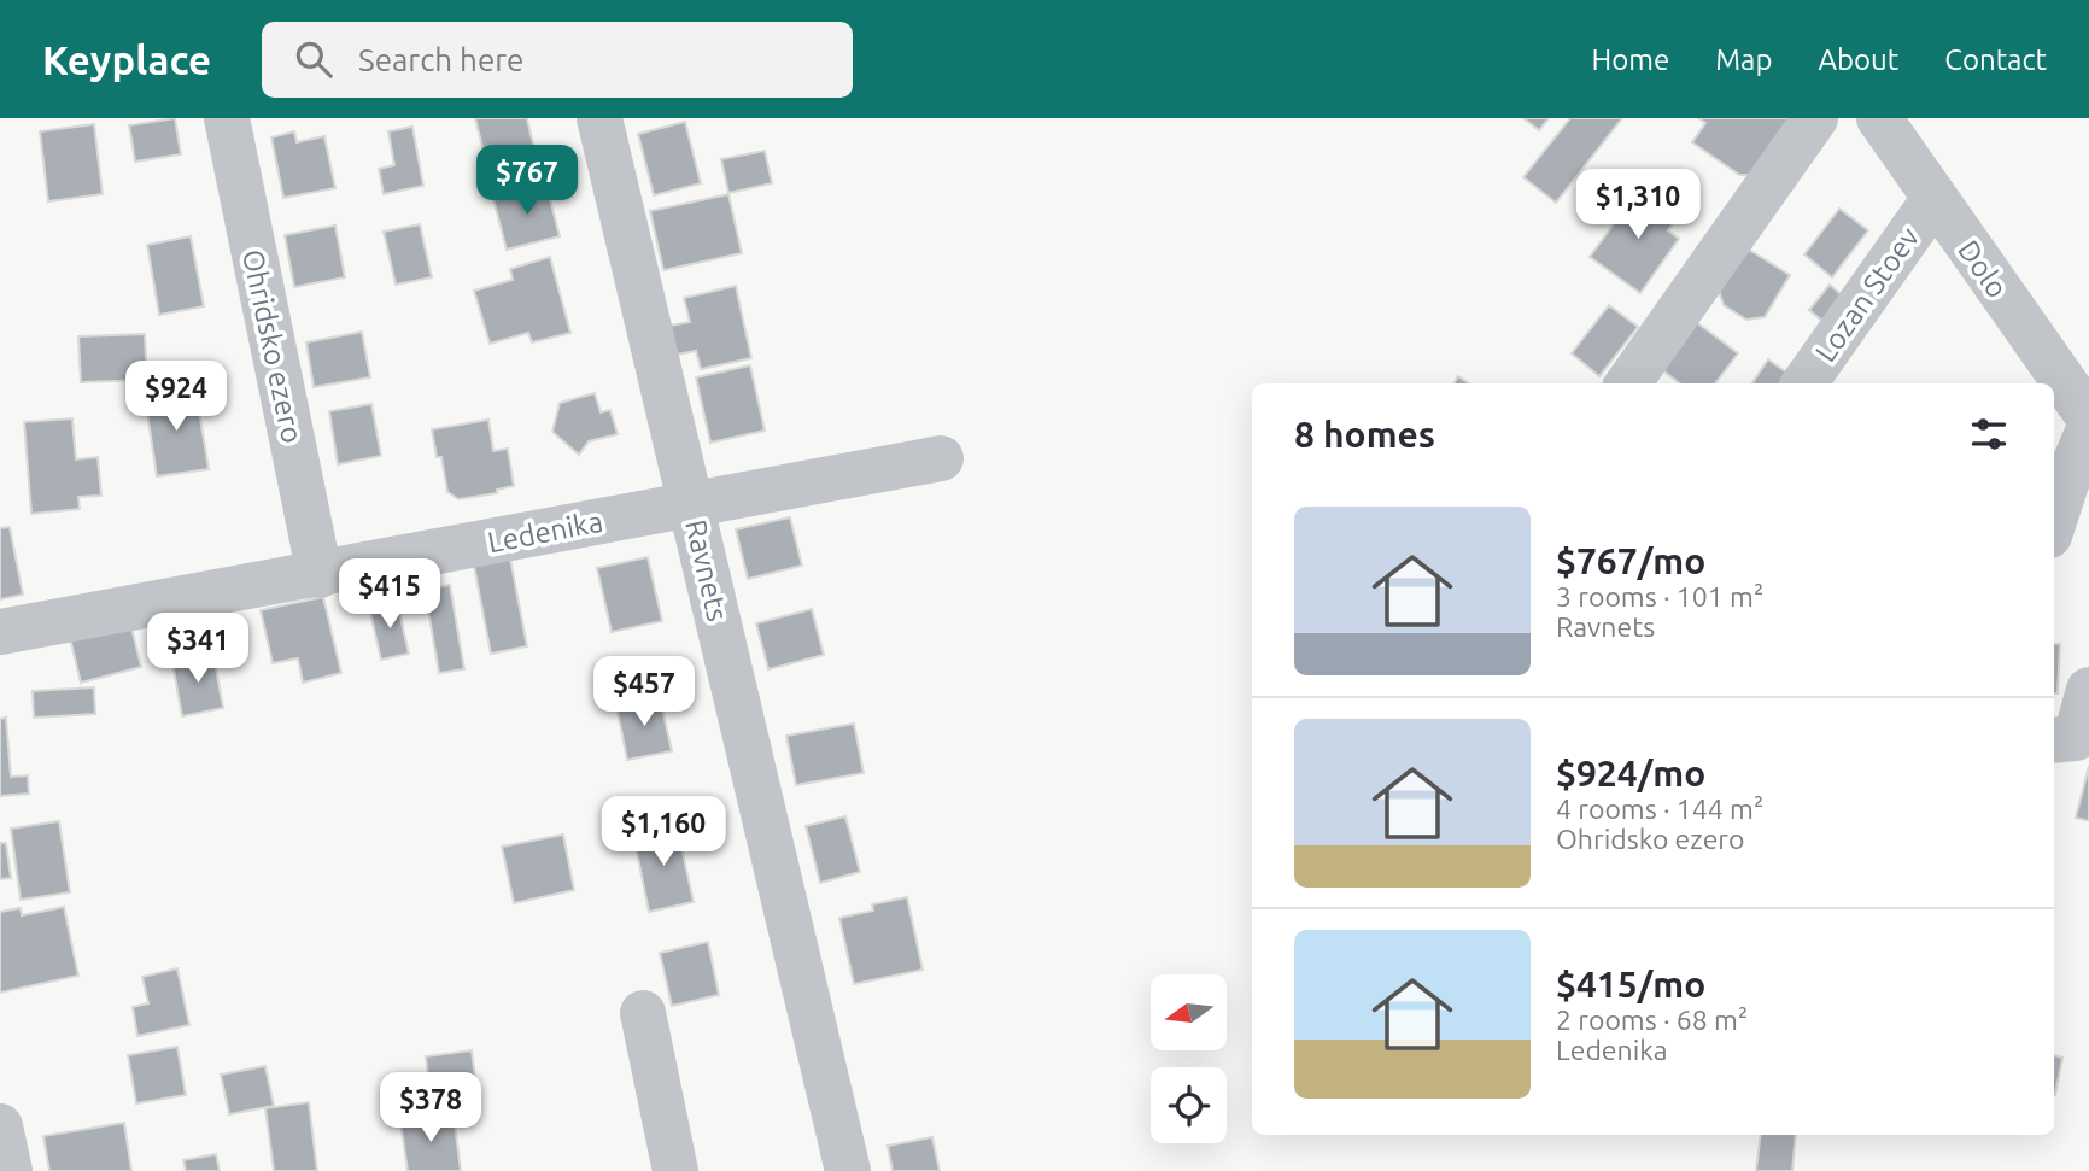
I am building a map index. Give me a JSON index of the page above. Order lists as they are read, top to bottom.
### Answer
{
  "streets": {
    "street": [
      "Dolo",
      "Lozan Stoev",
      "Ohridsko ezero",
      "Ledenika",
      "Ravnets"
    ]
  },
  "crossings": [
    ["Dolo", "Lozan Stoev"],
    ["Ohridsko ezero", "Ledenika"],
    ["Ledenika", "Ravnets"]
  ],
  "north": "left",
  "page": {
    "header": "Keyplace",
    "search": "Search here",
    "nav": [
      "Home",
      "Map",
      "About",
      "Contact"
    ],
    "price": [
      "$767",
      "$1,310",
      "$924",
      "$415",
      "$341",
      "$457",
      "$1,160",
      "$378"
    ],
    "heading": "8 homes",
    "list": [
      {
        "name": "$767/mo",
        "note": "3 rooms · 101 m² · Ravnets"
      },
      {
        "name": "$924/mo",
        "note": "4 rooms · 144 m² · Ohridsko ezero"
      },
      {
        "name": "$415/mo",
        "note": "2 rooms · 68 m² · Ledenika"
      }
    ]
  }
}
